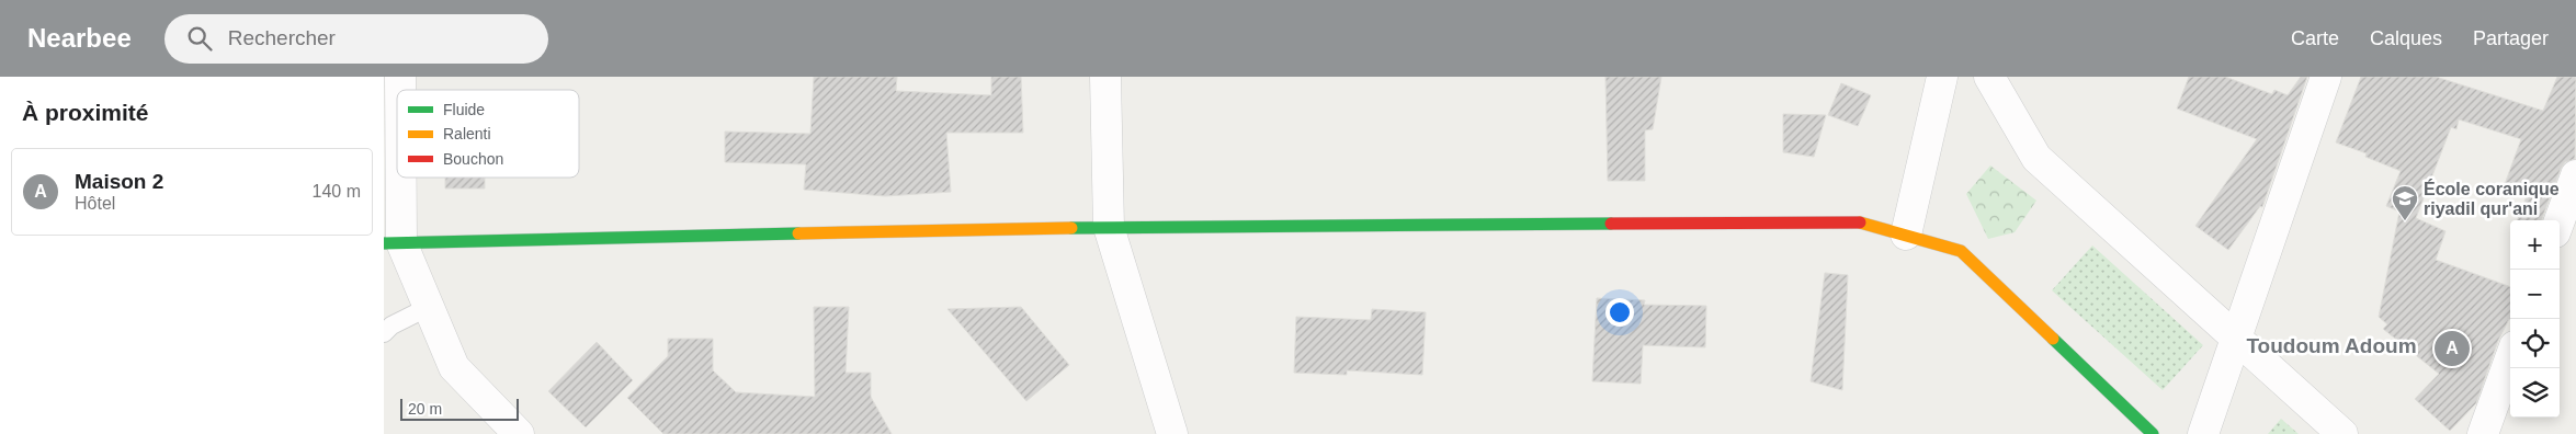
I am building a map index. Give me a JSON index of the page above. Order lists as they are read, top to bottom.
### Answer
{
  "districts": ["Toudoum Adoum"],
  "places": {
    "school or university": ["École coranique riyadil qur'ani"]
  },
  "legend": ["Fluide", "Ralenti", "Bouchon"],
  "scale_bar": "20 m",
  "page": {
    "header": "Nearbee",
    "search": "Rechercher",
    "nav": ["Carte", "Calques", "Partager"],
    "heading": "À proximité",
    "list": [
      {
        "mark": "A",
        "name": "Maison 2",
        "note": "Hôtel",
        "value": "140 m"
      }
    ],
    "map_buttons": ["+", "−"],
    "pins": "A",
    "scale": "20 m"
  }
}
